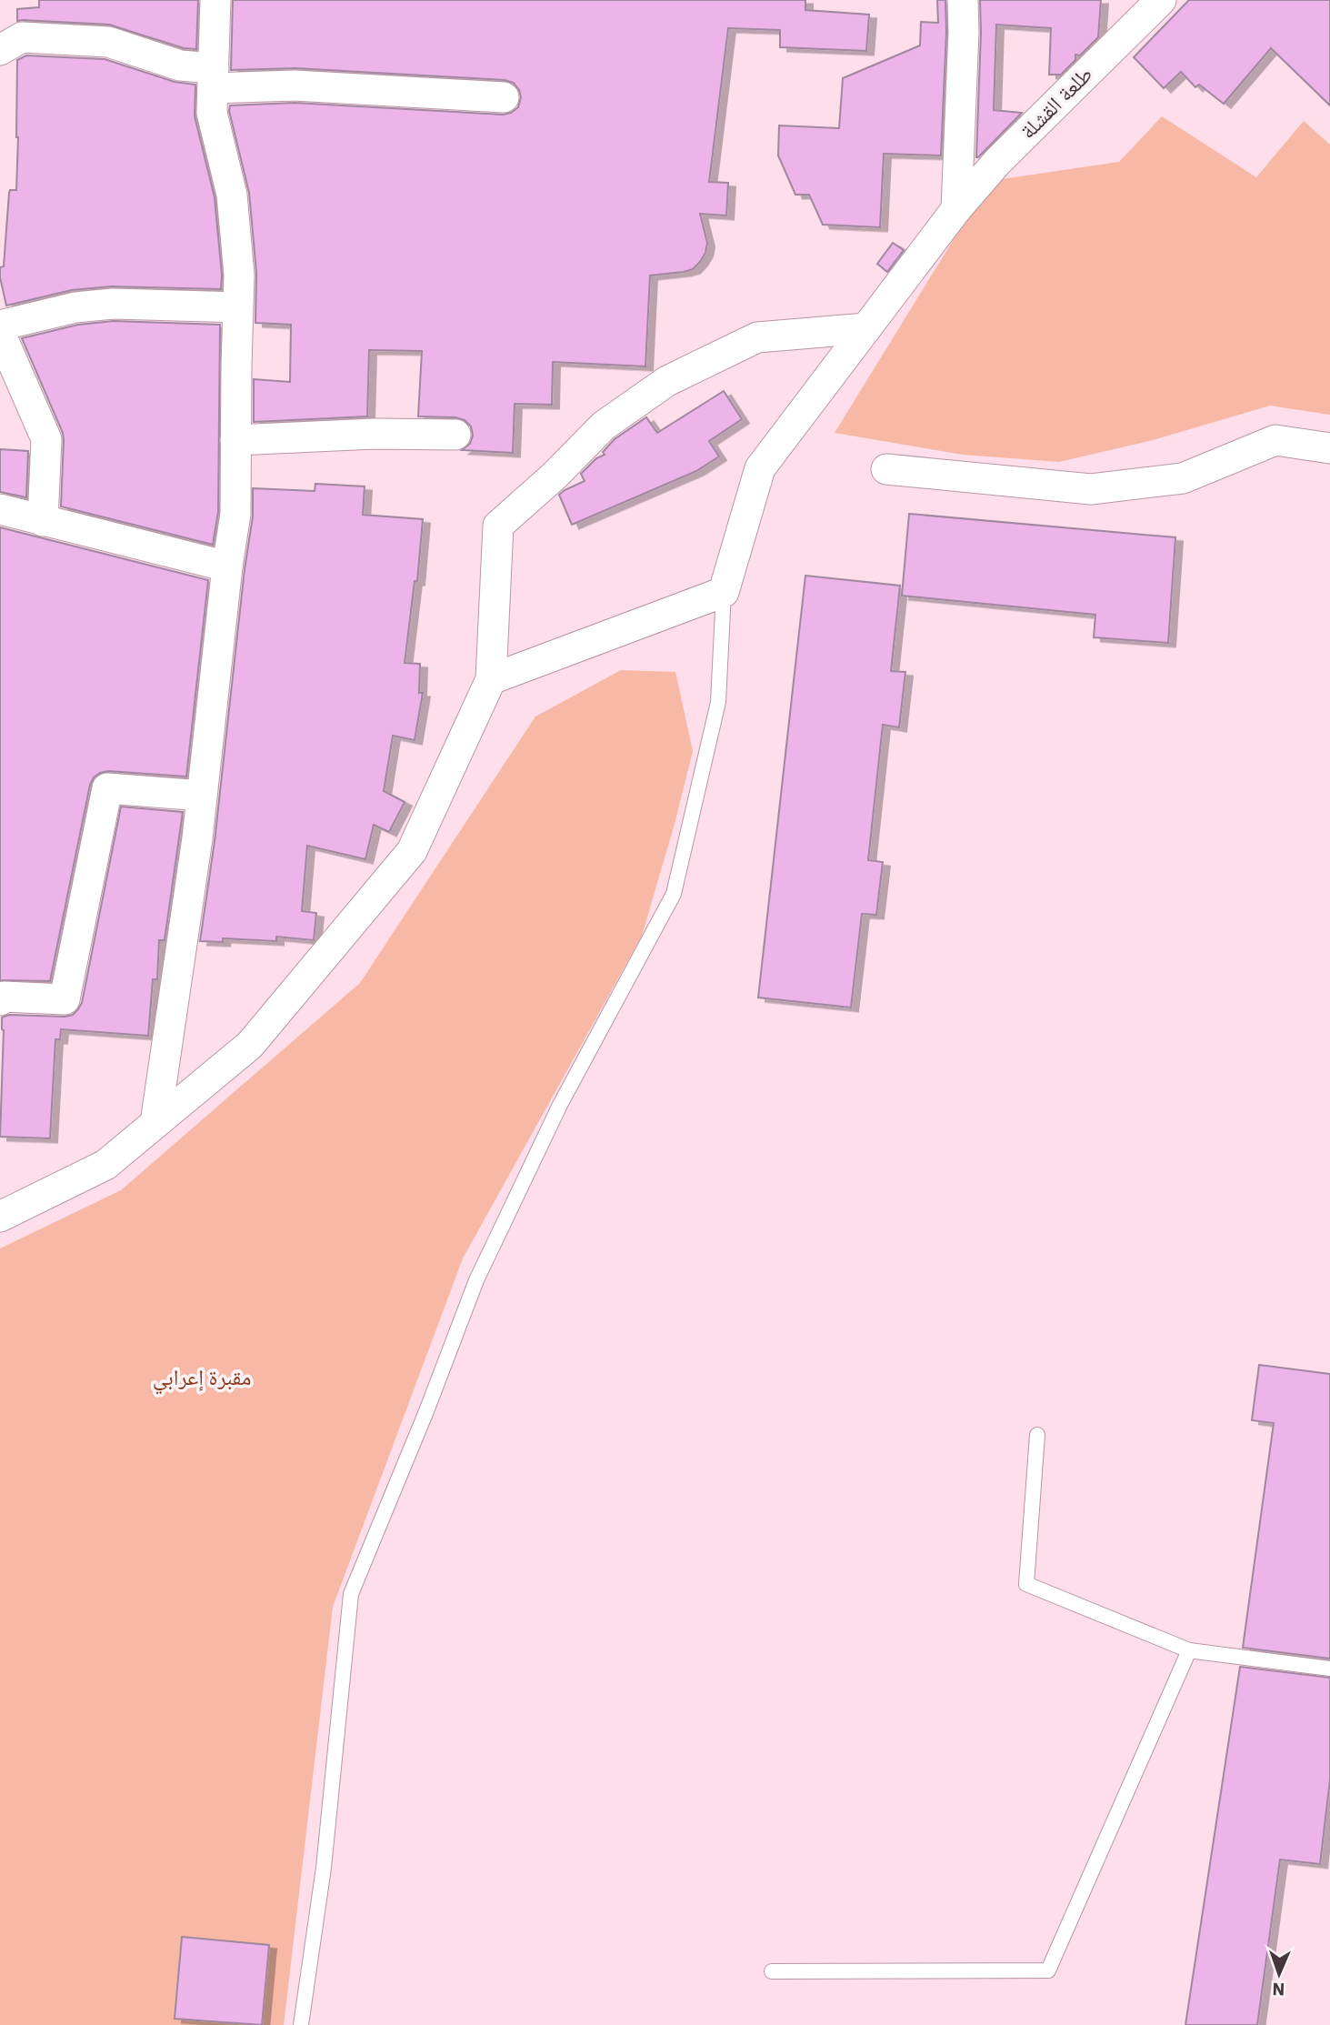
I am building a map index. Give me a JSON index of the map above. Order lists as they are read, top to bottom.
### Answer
{
  "streets": {
    "street": ["طلعة القشلة"]
  },
  "parks": ["مقبرة إعرابي"],
  "north": "bottom"
}
